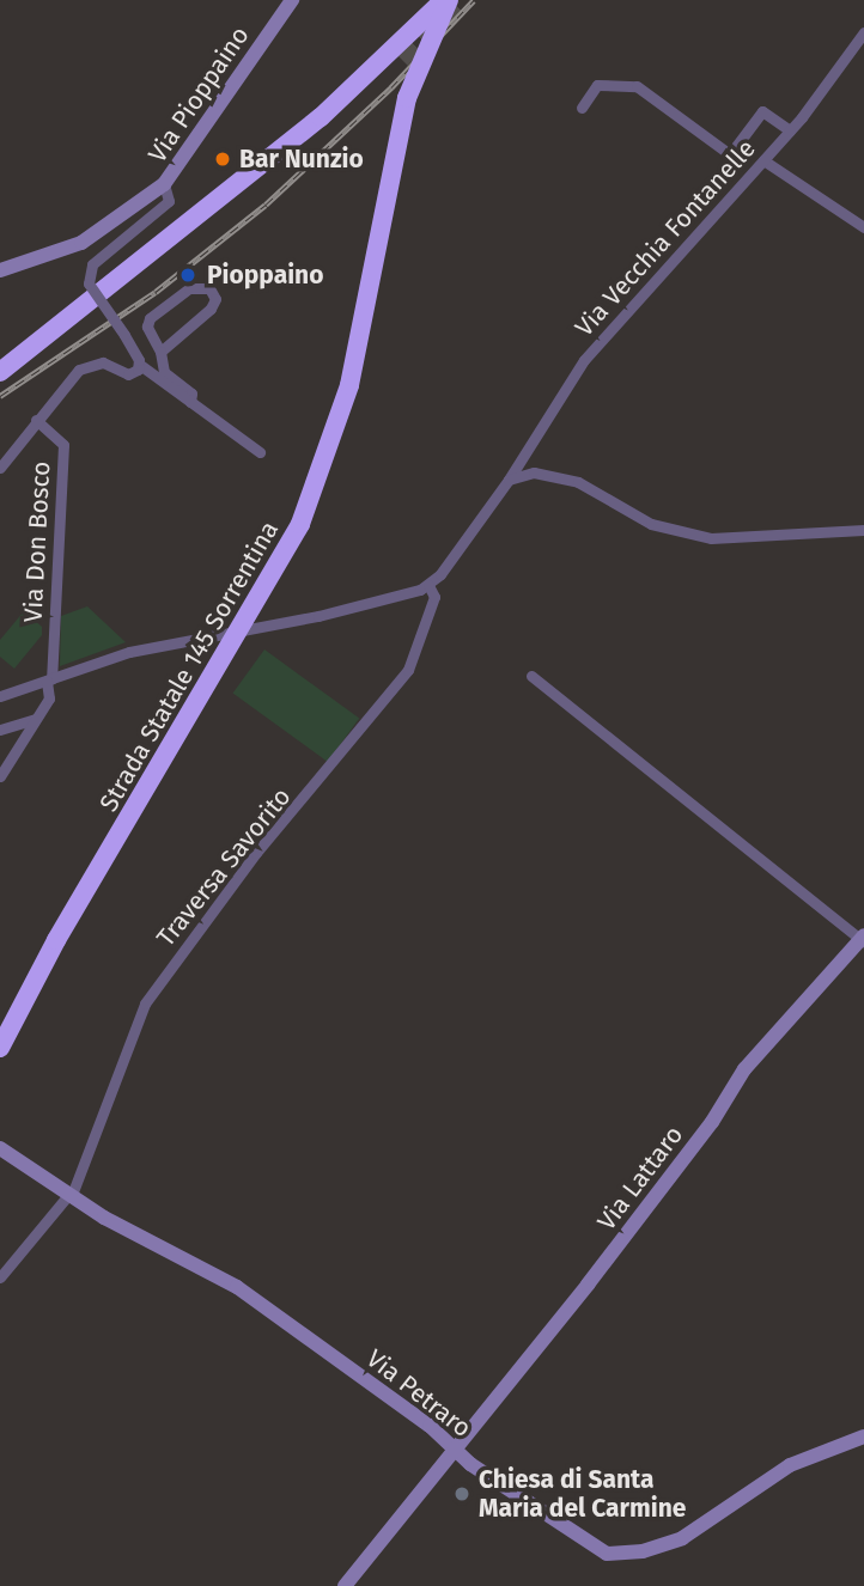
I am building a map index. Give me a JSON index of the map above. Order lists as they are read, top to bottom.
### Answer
{
  "streets": {
    "highway": ["Strada Statale 145 Sorrentina"],
    "street": [
      "Via Pioppaino",
      "Via Vecchia Fontanelle",
      "Via Don Bosco",
      "Traversa Savorito",
      "Via Lattaro",
      "Via Petraro"
    ]
  },
  "crossings": [
    ["Via Vecchia Fontanelle", "Traversa Savorito"],
    ["Traversa Savorito", "Via Petraro"],
    ["Via Lattaro", "Via Petraro"]
  ],
  "places": ["Bar Nunzio", "Pioppaino", "Chiesa di Santa Maria del Carmine"]
}
